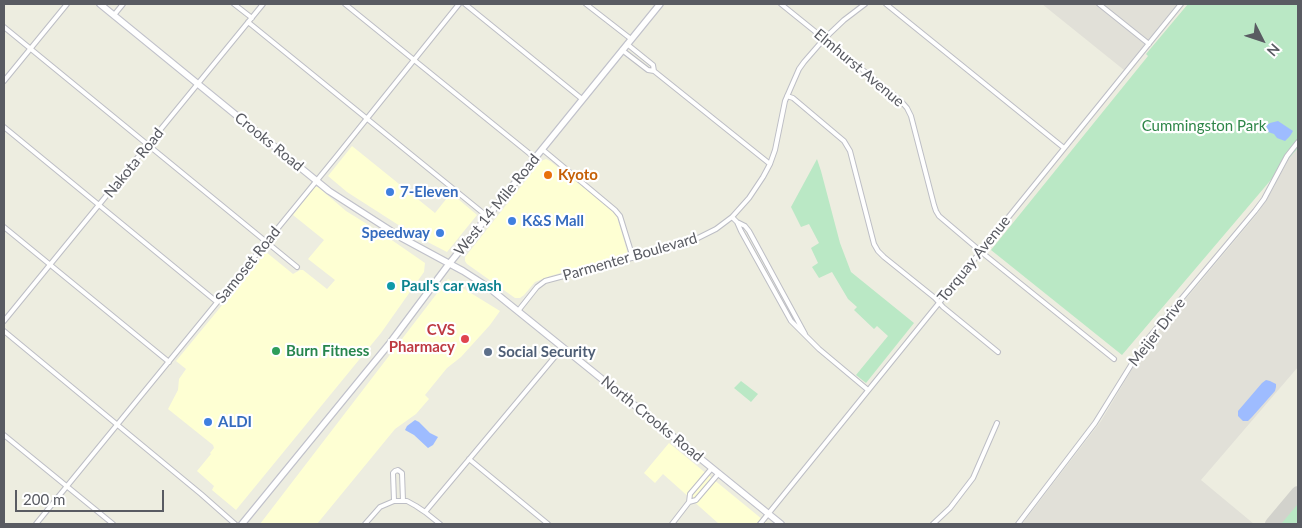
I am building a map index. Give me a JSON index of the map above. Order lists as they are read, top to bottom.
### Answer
{
  "streets": {
    "main road": ["Crooks Road", "West 14 Mile Road", "North Crooks Road"],
    "street": [
      "Elmhurst Avenue",
      "Nakota Road",
      "Parmenter Boulevard",
      "Torquay Avenue",
      "Samoset Road",
      "Meijer Drive"
    ]
  },
  "crossings": [
    ["Elmhurst Avenue", "Parmenter Boulevard"],
    ["Elmhurst Avenue", "Torquay Avenue"],
    ["Crooks Road", "Nakota Road"],
    ["Crooks Road", "West 14 Mile Road"],
    ["Crooks Road", "Samoset Road"],
    ["Crooks Road", "North Crooks Road"],
    ["West 14 Mile Road", "North Crooks Road"],
    ["Parmenter Boulevard", "North Crooks Road"],
    ["Torquay Avenue", "North Crooks Road"]
  ],
  "parks": ["Cummingston Park"],
  "places": [
    "Kyoto",
    "7-Eleven",
    "K&S Mall",
    "Speedway",
    "Paul's car wash",
    "CVS Pharmacy",
    "Burn Fitness",
    "Social Security",
    "ALDI"
  ],
  "scale_bar": "200 m",
  "north": "bottom right"
}
